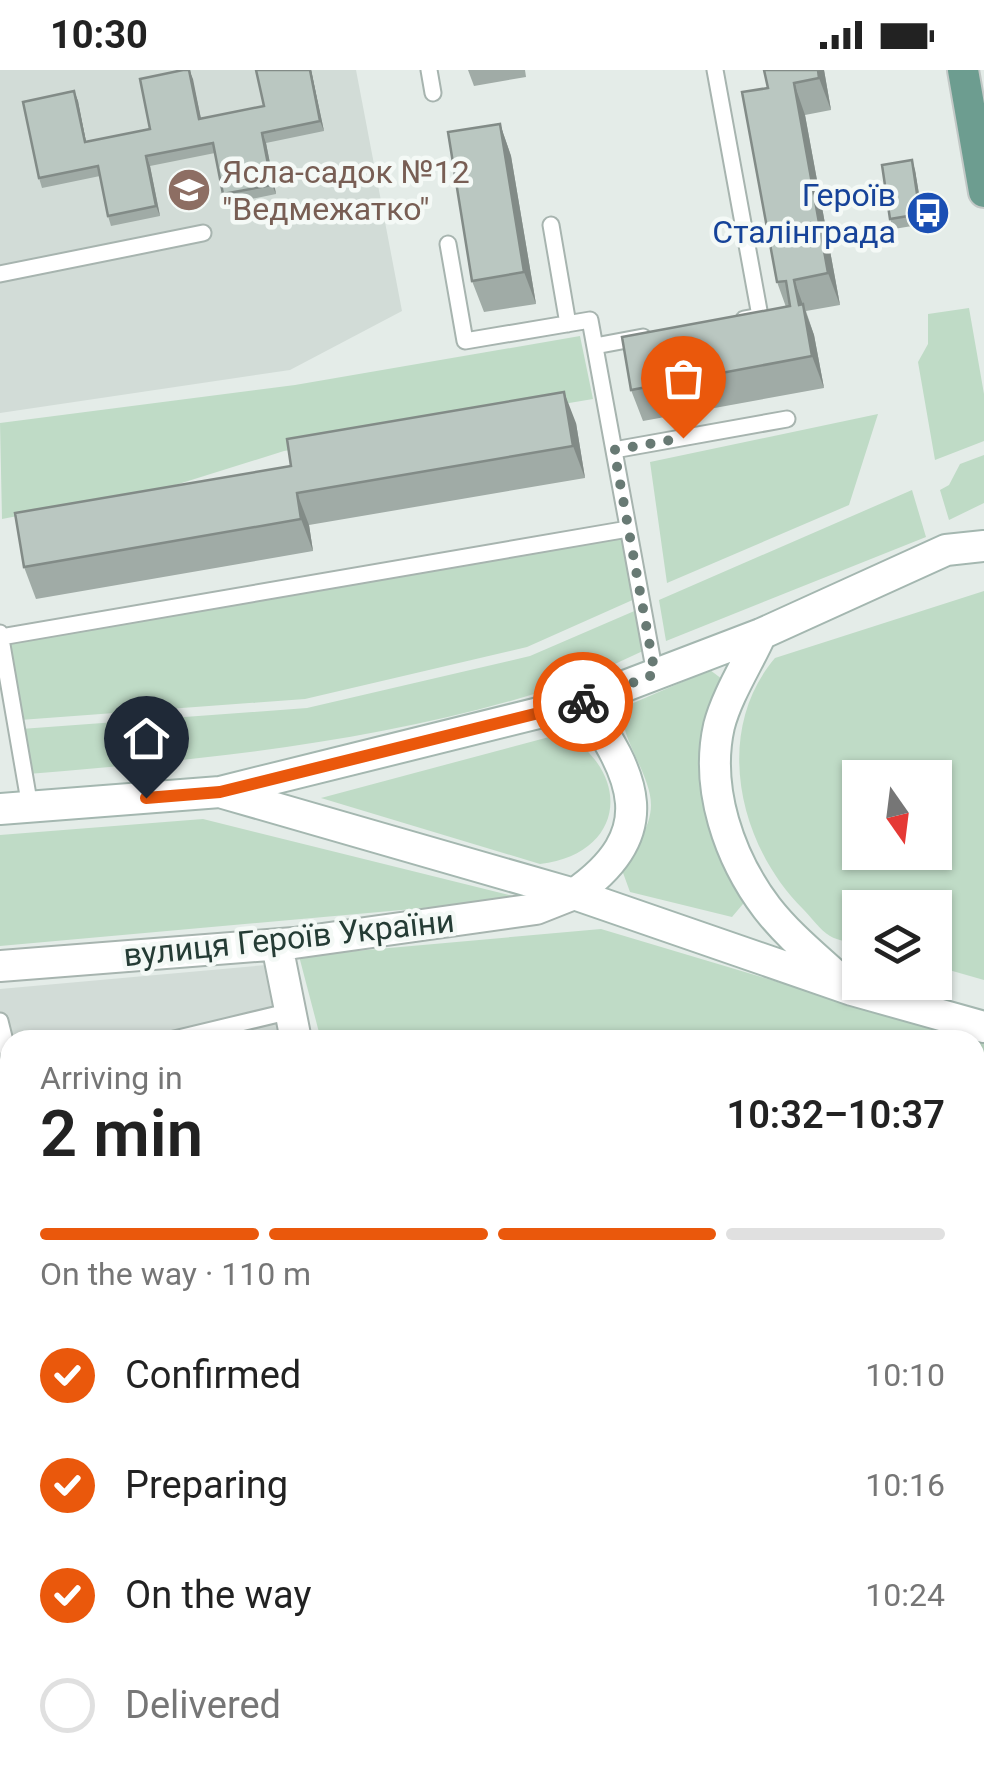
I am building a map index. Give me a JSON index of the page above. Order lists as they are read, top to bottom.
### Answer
{
  "streets": {
    "main road": ["вулиця Героїв України"]
  },
  "places": {
    "school or university": ["Ясла-садок №12 \"Ведмежатко\""],
    "bus stop": ["Героїв Сталінграда"]
  },
  "north": "bottom",
  "page": {
    "status": "10:30",
    "heading": ["2 min", "Arriving in", "10:32–10:37"],
    "bar": "On the way · 110 m",
    "list": [
      ["Confirmed", "10:10"],
      ["Preparing", "10:16"],
      ["On the way", "10:24"],
      "Delivered"
    ]
  }
}
